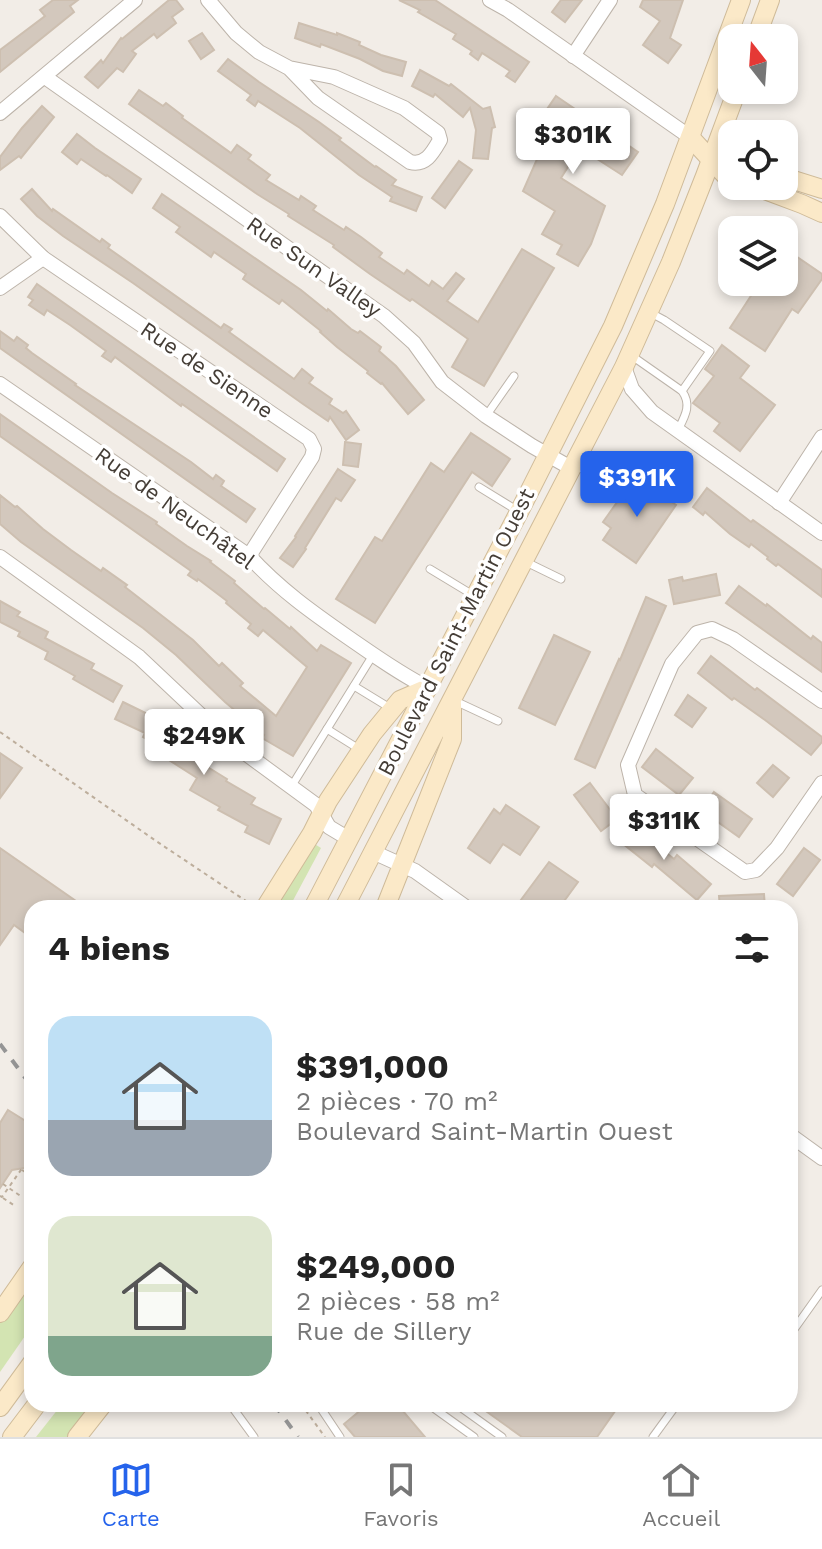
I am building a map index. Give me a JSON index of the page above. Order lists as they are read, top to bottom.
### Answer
{
  "streets": {
    "main road": ["Boulevard Saint-Martin Ouest"],
    "street": ["Rue Sun Valley", "Rue de Sienne", "Rue de Neuchâtel"]
  },
  "crossings": [
    ["Rue Sun Valley", "Boulevard Saint-Martin Ouest"],
    ["Rue de Sienne", "Rue de Neuchâtel"],
    ["Rue de Neuchâtel", "Boulevard Saint-Martin Ouest"]
  ],
  "north": "top",
  "page": {
    "price": [
      "$301K",
      "$391K",
      "$249K",
      "$311K"
    ],
    "heading": "4 biens",
    "list": [
      {
        "name": "$391,000",
        "note": "2 pièces · 70 m² · Boulevard Saint-Martin Ouest"
      },
      {
        "name": "$249,000",
        "note": "2 pièces · 58 m² · Rue de Sillery"
      }
    ],
    "tabs": ["Carte", "Favoris", "Accueil"]
  }
}
